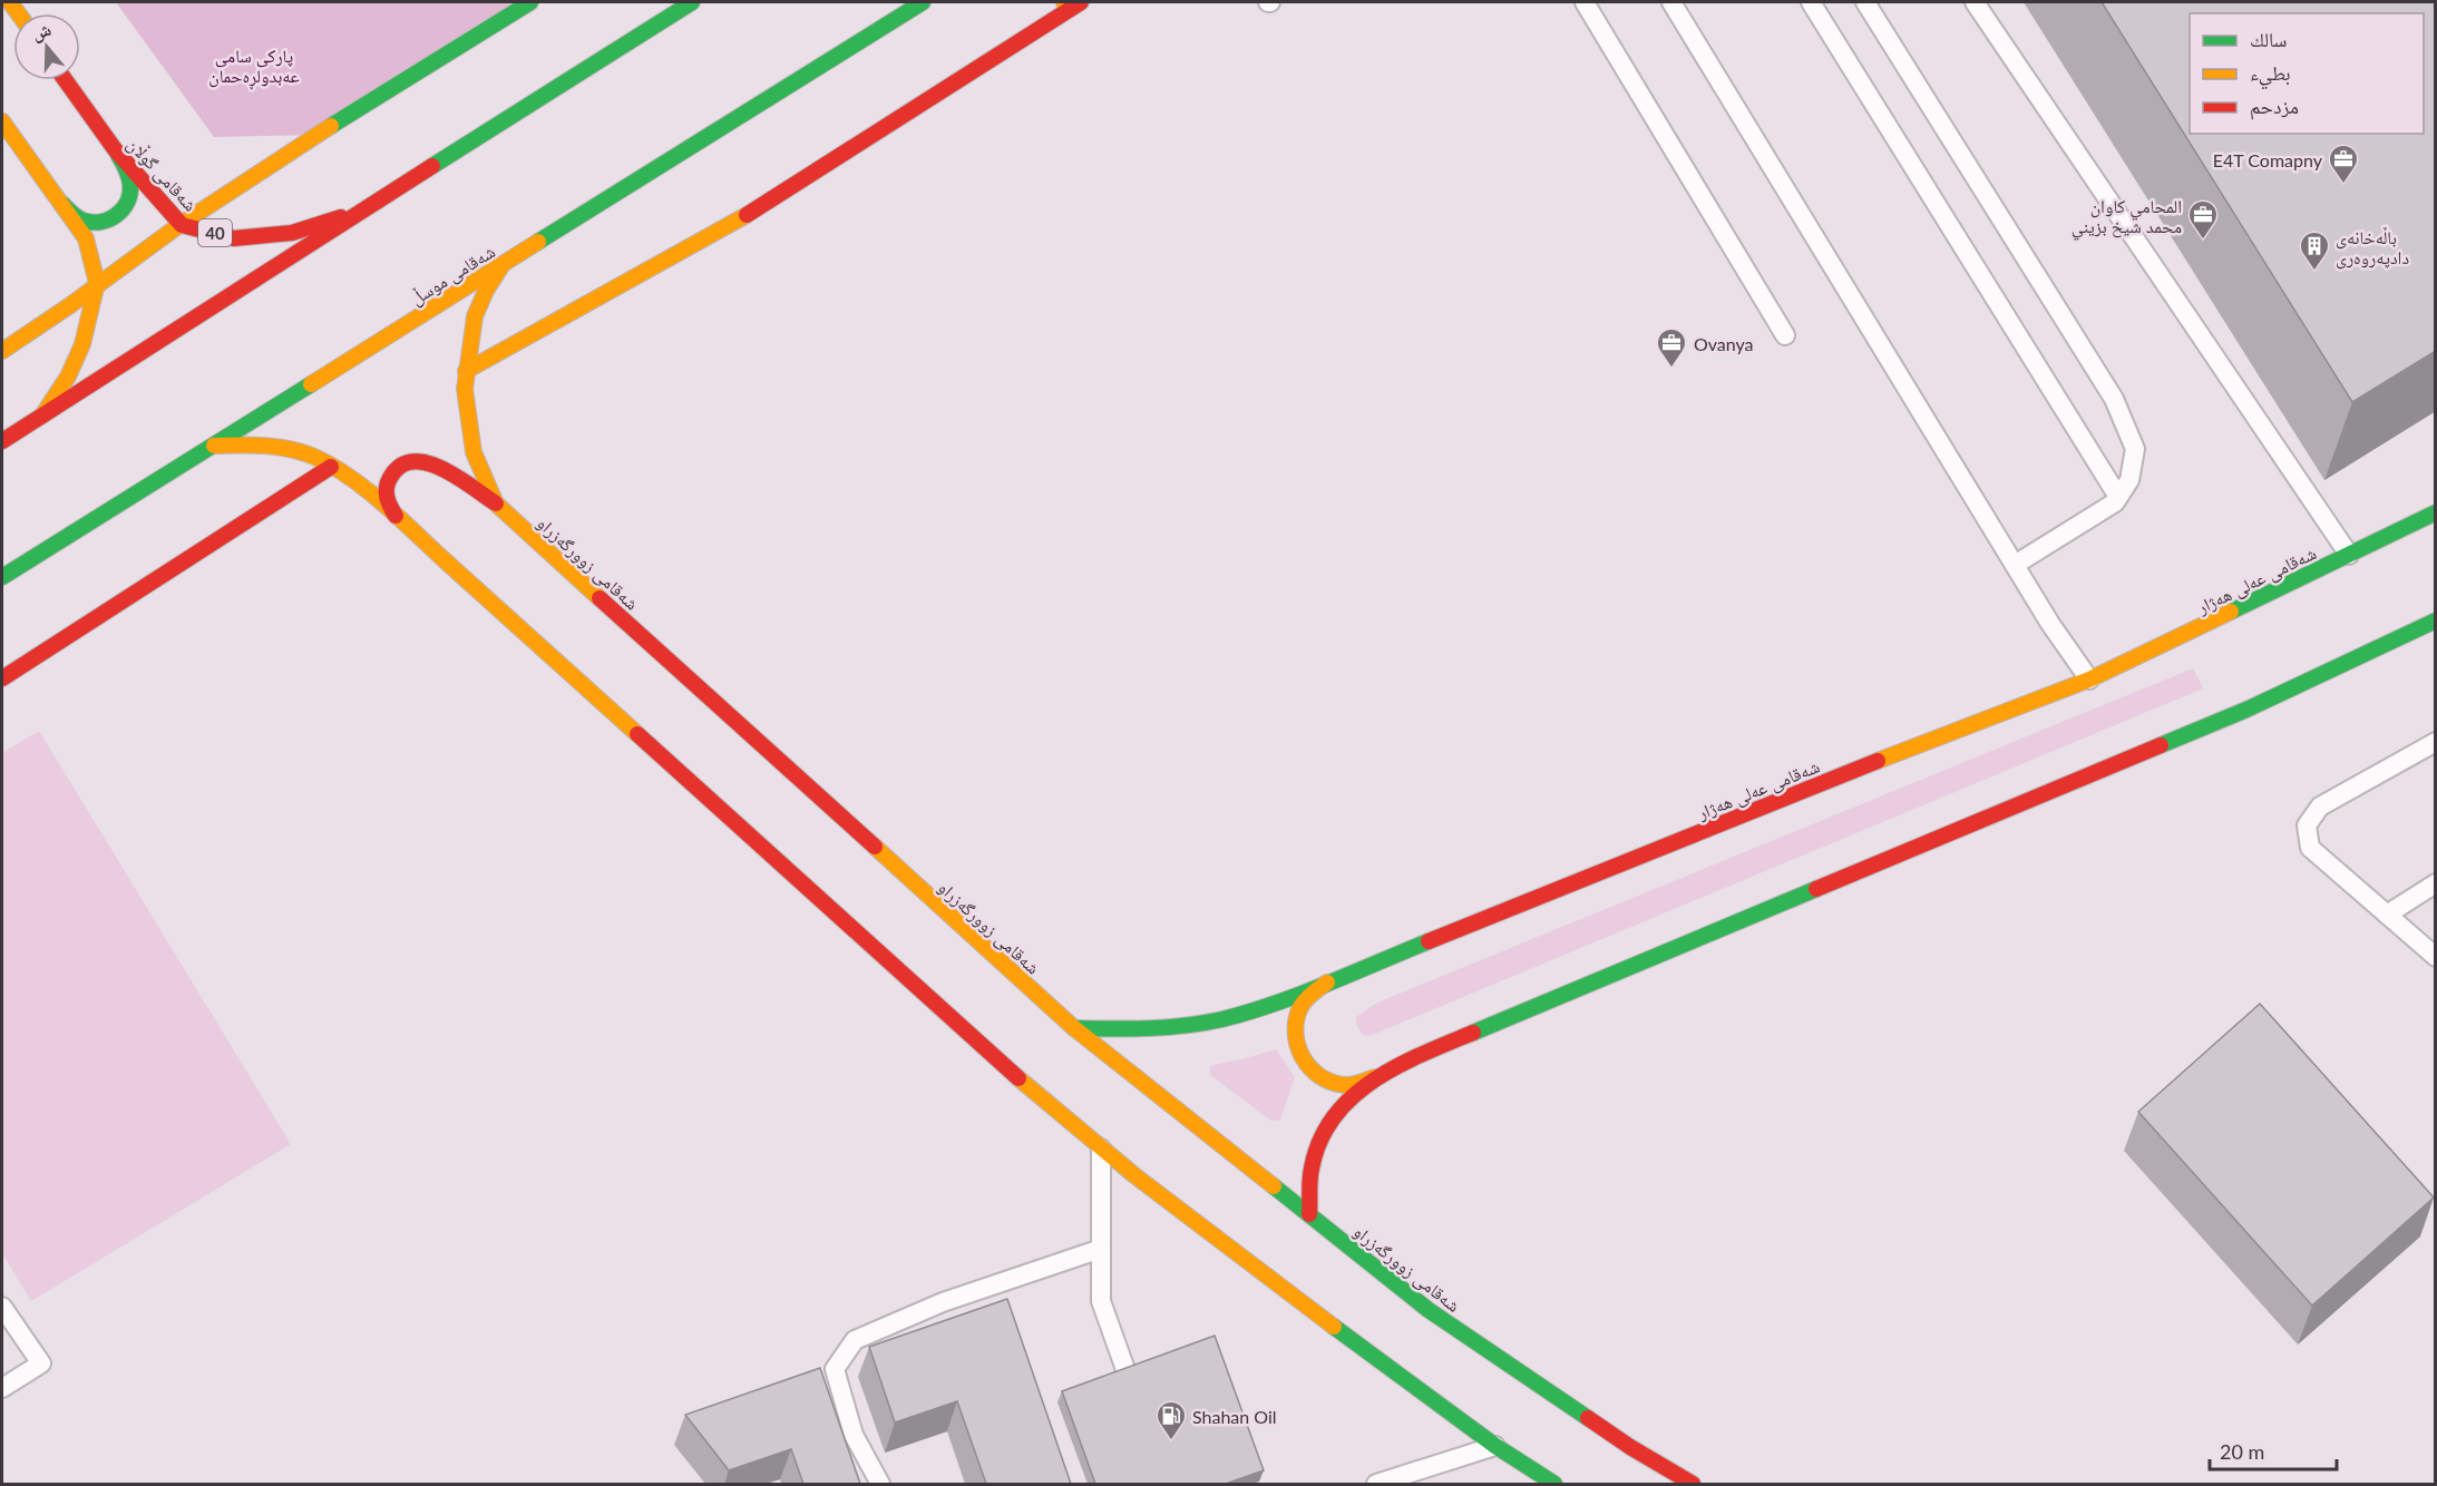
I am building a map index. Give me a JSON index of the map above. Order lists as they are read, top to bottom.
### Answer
{
  "streets": {
    "main road": [
      "شەقامی گوڵان",
      "40",
      "شەقامی موسڵ",
      "شەقامی زوورگەزراو",
      "شەقامی عەلی هەژار"
    ]
  },
  "crossings": [
    ["شەقامی موسڵ", "شەقامی زوورگەزراو"],
    ["شەقامی زوورگەزراو", "شەقامی عەلی هەژار"]
  ],
  "parks": ["پارکی سامی عەبدولڕەحمان"],
  "places": {
    "office": ["E4T Comapny", "المحامي كاوان محمد شيخ بزيني", "Ovanya"],
    "building": ["باڵەخانەی دادپەروەری"],
    "fuel station": ["Shahan Oil"]
  },
  "legend": ["سالك", "بطيء", "مزدحم"],
  "scale_bar": "20 m",
  "north": "top"
}
